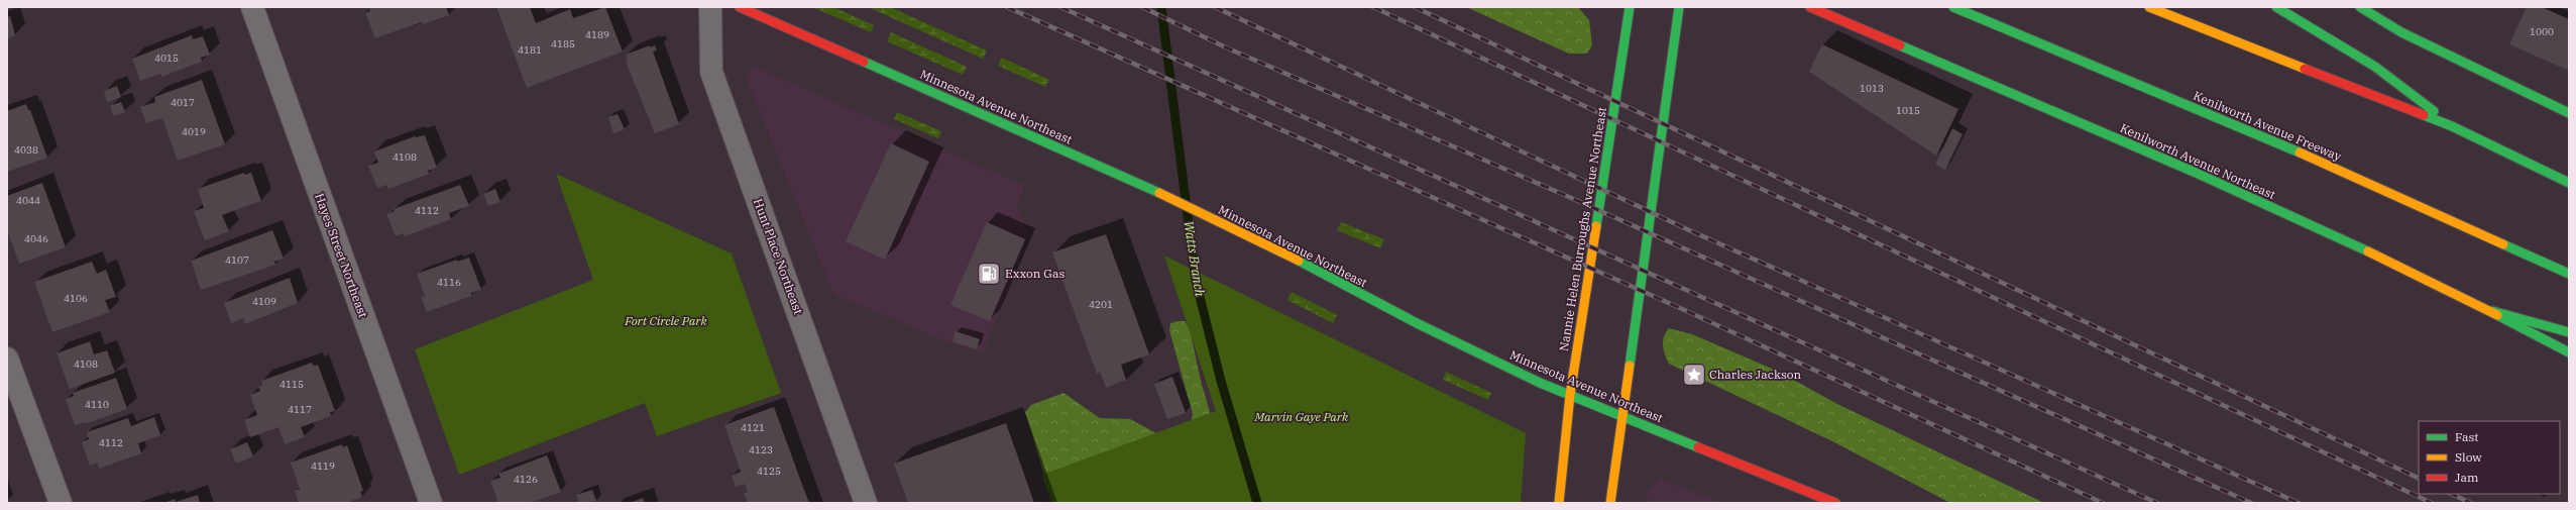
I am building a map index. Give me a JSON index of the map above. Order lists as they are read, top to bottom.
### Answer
{
  "streets": {
    "main road": [
      "Minnesota Avenue Northeast",
      "Kenilworth Avenue Freeway",
      "Kenilworth Avenue Northeast",
      "Nannie Helen Burroughs Avenue Northeast"
    ],
    "street": ["Hayes Street Northeast", "Hunt Place Northeast"]
  },
  "crossings": [
    ["Minnesota Avenue Northeast", "Nannie Helen Burroughs Avenue Northeast"]
  ],
  "water": ["Watts Branch"],
  "parks": ["Fort Circle Park", "Marvin Gaye Park"],
  "places": {
    "fuel station": ["Exxon Gas"],
    "place": ["Charles Jackson"]
  },
  "house_numbers": [
    "1000",
    "4189",
    "4185",
    "4181",
    "4015",
    "1013",
    "4017",
    "1015",
    "4019",
    "4038",
    "4108",
    "4044",
    "4112",
    "4046",
    "4107",
    "4116",
    "4106",
    "4109",
    "4201",
    "4108",
    "4115",
    "4110",
    "4117",
    "4121",
    "4112",
    "4123",
    "4119",
    "4125",
    "4126"
  ],
  "legend": ["Fast", "Slow", "Jam"]
}
